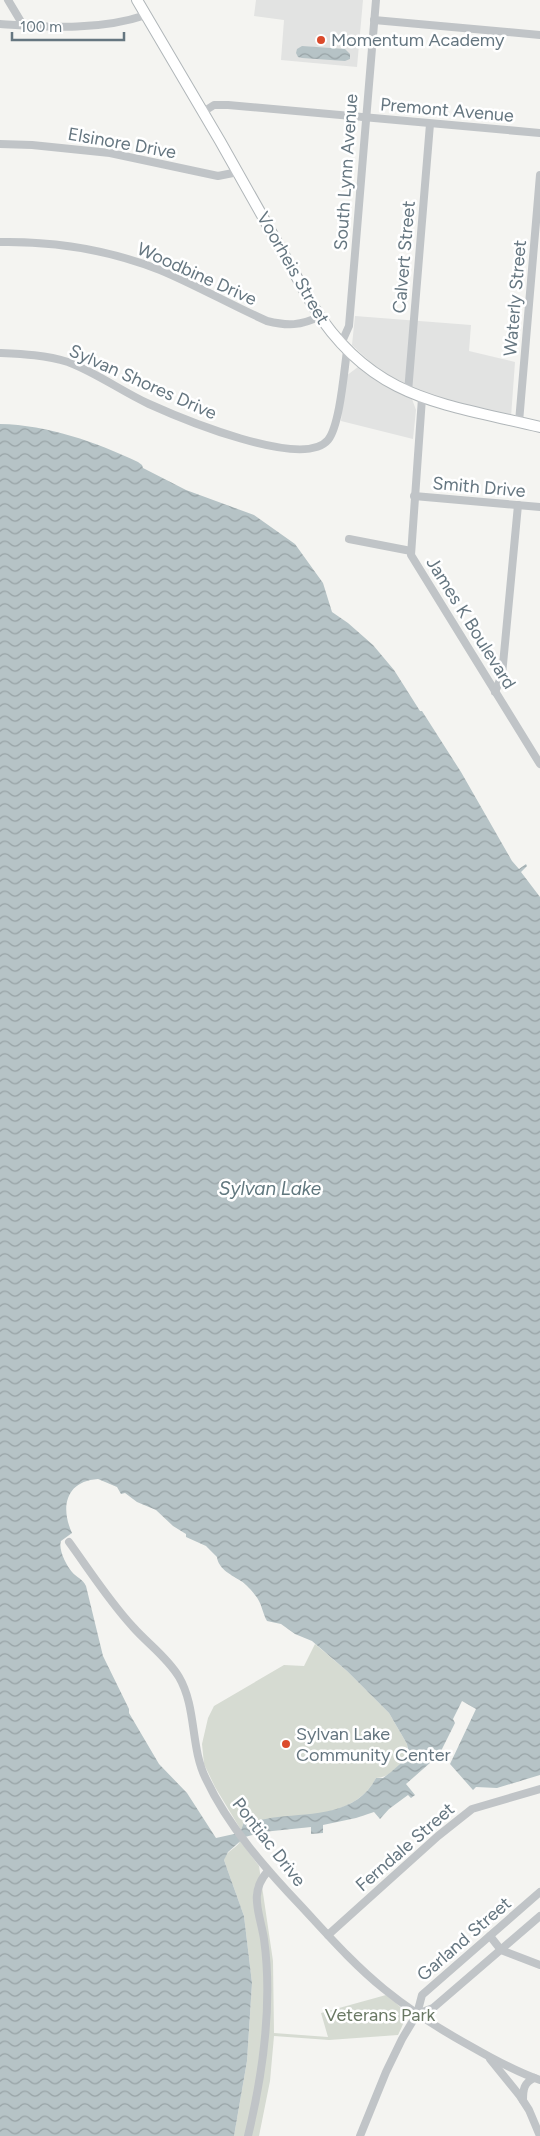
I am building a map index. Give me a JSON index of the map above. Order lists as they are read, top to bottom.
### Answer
{
  "streets": {
    "street": [
      "Premont Avenue",
      "Elsinore Drive",
      "South Lynn Avenue",
      "Calvert Street",
      "Voorheis Street",
      "Woodbine Drive",
      "Waterly Street",
      "Sylvan Shores Drive",
      "Smith Drive",
      "James K Boulevard",
      "Pontiac Drive",
      "Ferndale Street",
      "Garland Street"
    ]
  },
  "crossings": [
    ["Premont Avenue", "South Lynn Avenue"],
    ["Premont Avenue", "Calvert Street"],
    ["Premont Avenue", "Voorheis Street"],
    ["Elsinore Drive", "Voorheis Street"],
    ["South Lynn Avenue", "Voorheis Street"],
    ["South Lynn Avenue", "Sylvan Shores Drive"],
    ["Calvert Street", "Voorheis Street"],
    ["Voorheis Street", "Woodbine Drive"],
    ["Voorheis Street", "Waterly Street"],
    ["Voorheis Street", "Sylvan Shores Drive"],
    ["Voorheis Street", "James K Boulevard"],
    ["Smith Drive", "James K Boulevard"],
    ["Pontiac Drive", "Ferndale Street"],
    ["Pontiac Drive", "Garland Street"]
  ],
  "water": ["Sylvan Lake"],
  "parks": ["Veterans Park"],
  "places": ["Momentum Academy", "Sylvan Lake Community Center"],
  "scale_bar": "100 m"
}
